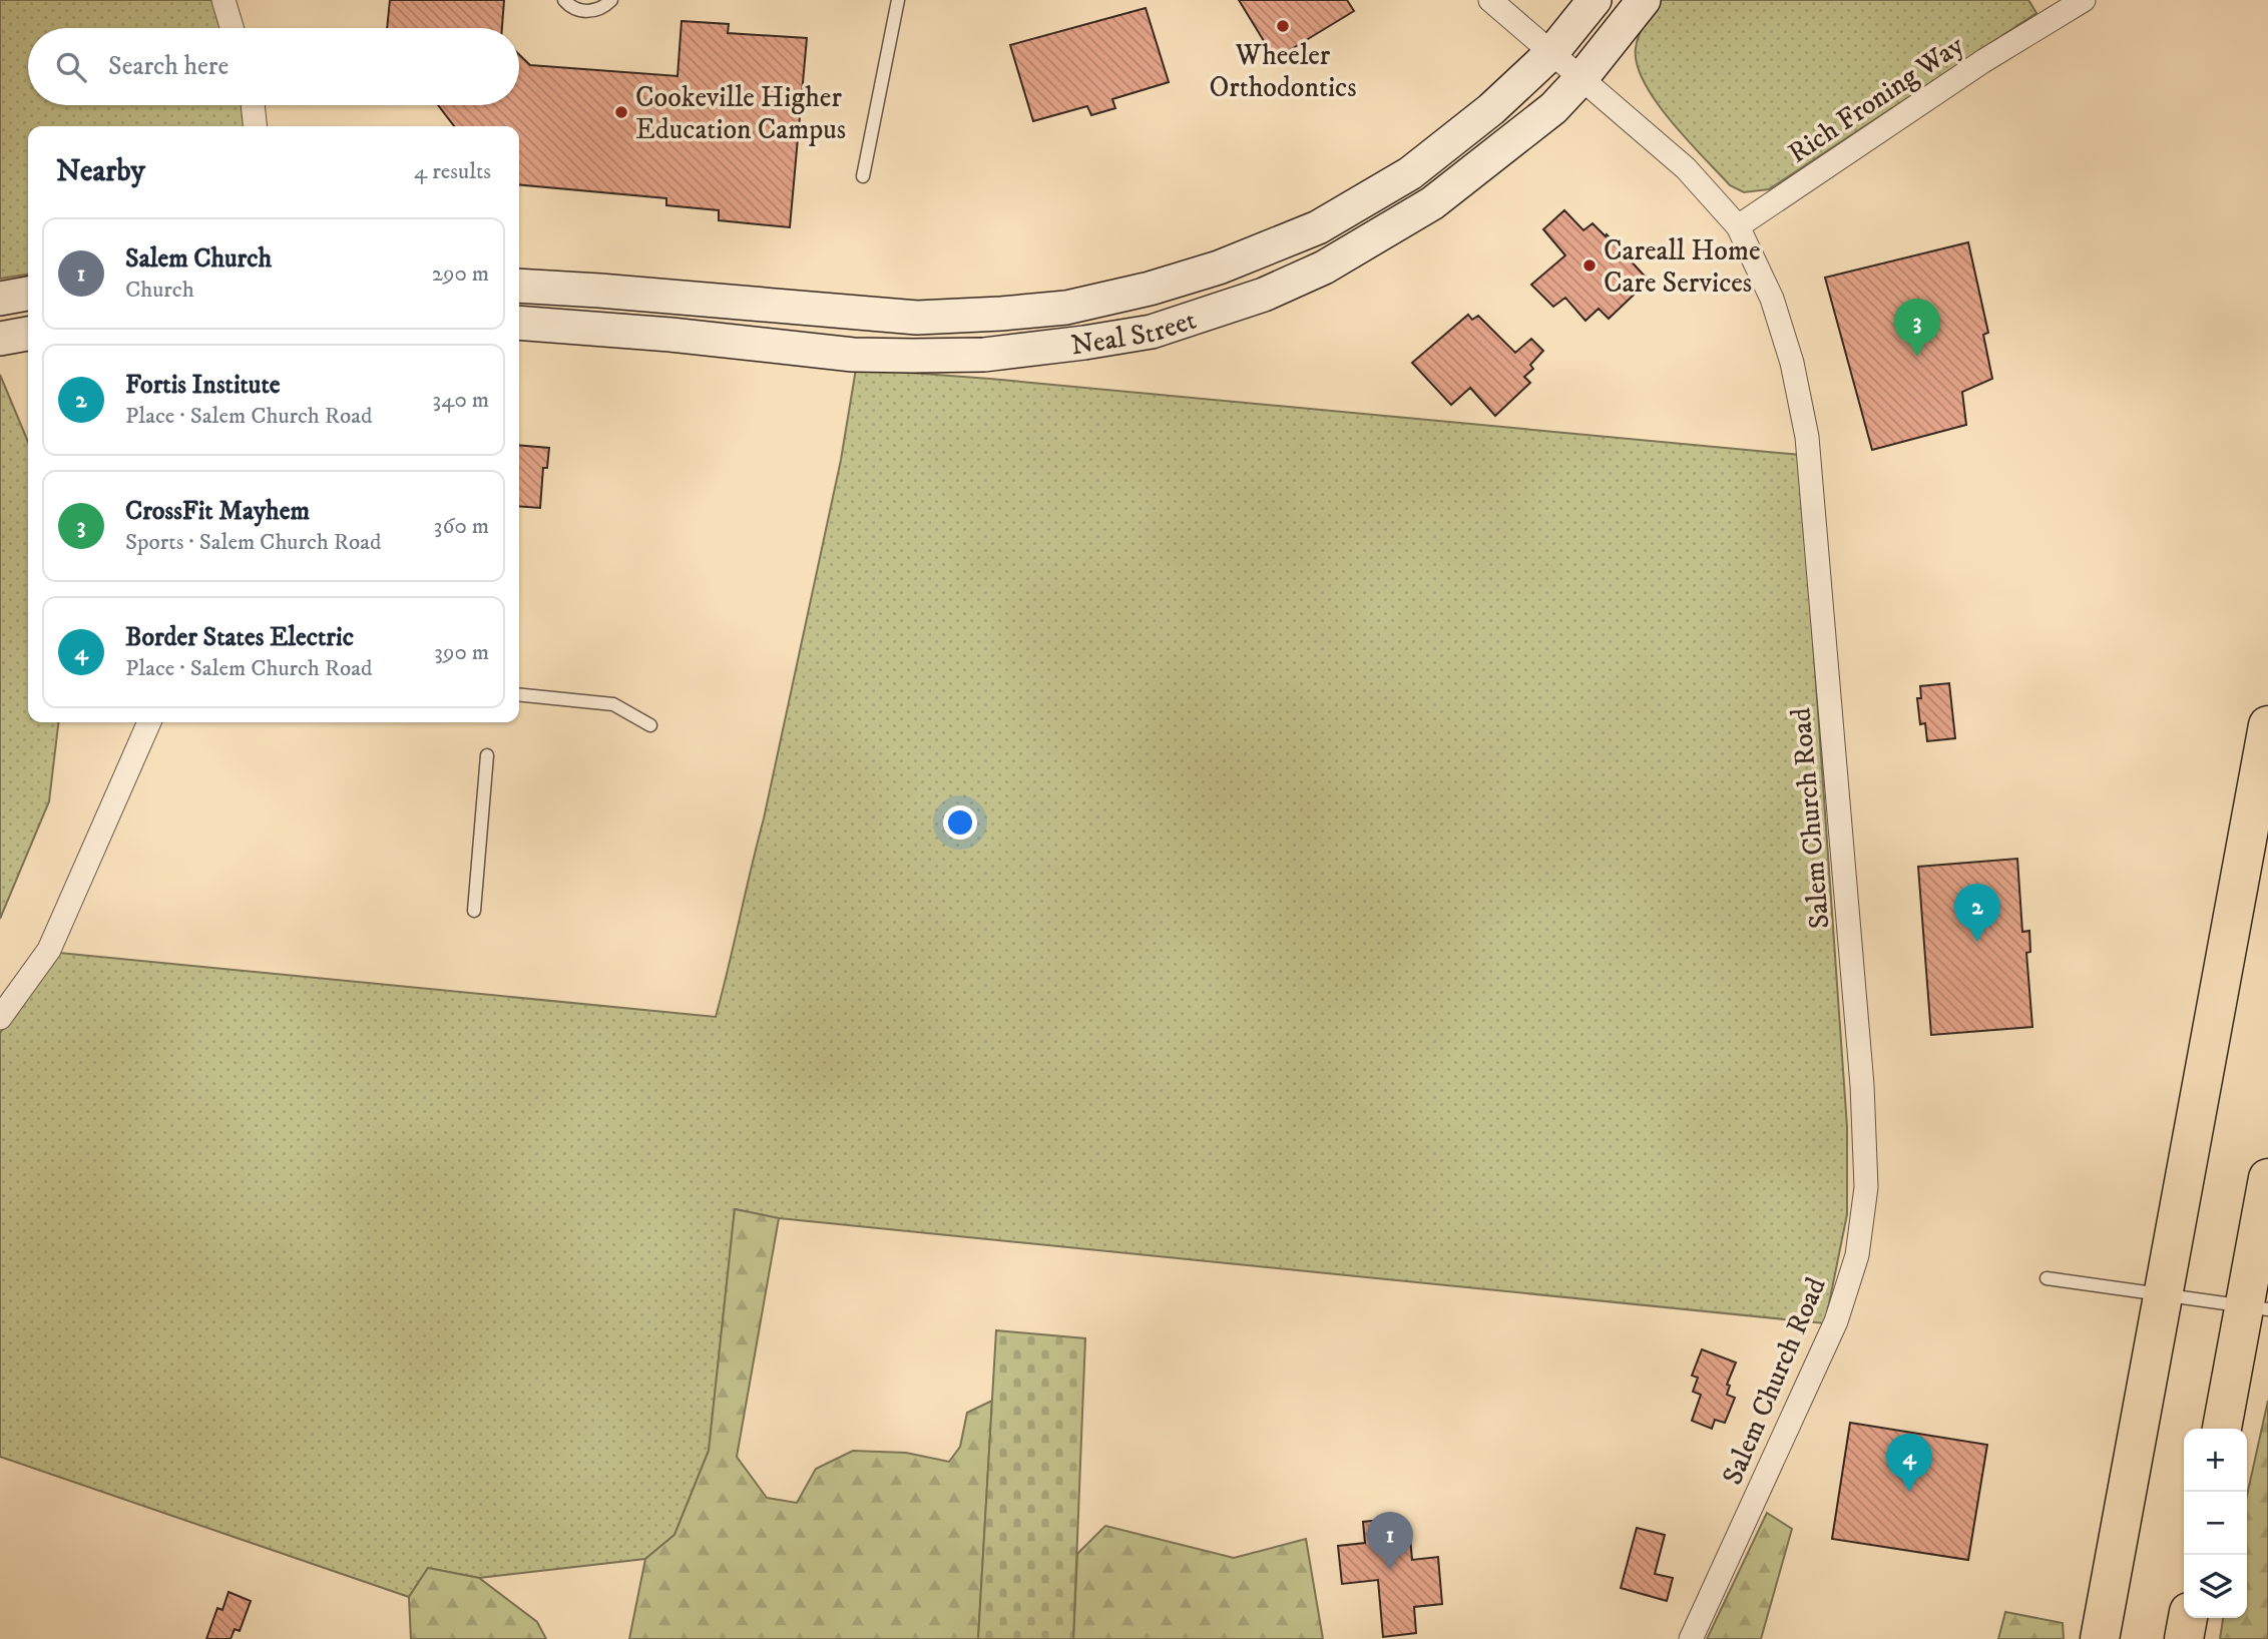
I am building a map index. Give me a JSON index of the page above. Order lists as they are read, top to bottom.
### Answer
{
  "streets": {
    "main road": ["Neal Street"],
    "street": ["Rich Froning Way", "Salem Church Road"]
  },
  "crossings": [
    ["Rich Froning Way", "Salem Church Road"],
    ["Neal Street", "Salem Church Road"]
  ],
  "places": ["Wheeler Orthodontics", "Cookeville Higher Education Campus", "Careall Home Care Services"],
  "page": {
    "search": "Search here",
    "heading": ["Nearby", "4 results"],
    "list": [
      {
        "mark": "1",
        "name": "Salem Church",
        "note": "Church",
        "value": "290 m"
      },
      {
        "mark": "2",
        "name": "Fortis Institute",
        "note": "Place · Salem Church Road",
        "value": "340 m"
      },
      {
        "mark": "3",
        "name": "CrossFit Mayhem",
        "note": "Sports · Salem Church Road",
        "value": "360 m"
      },
      {
        "mark": "4",
        "name": "Border States Electric",
        "note": "Place · Salem Church Road",
        "value": "390 m"
      }
    ],
    "pins": [
      "3",
      "2",
      "4",
      "1"
    ],
    "map_buttons": ["+", "−"]
  }
}
